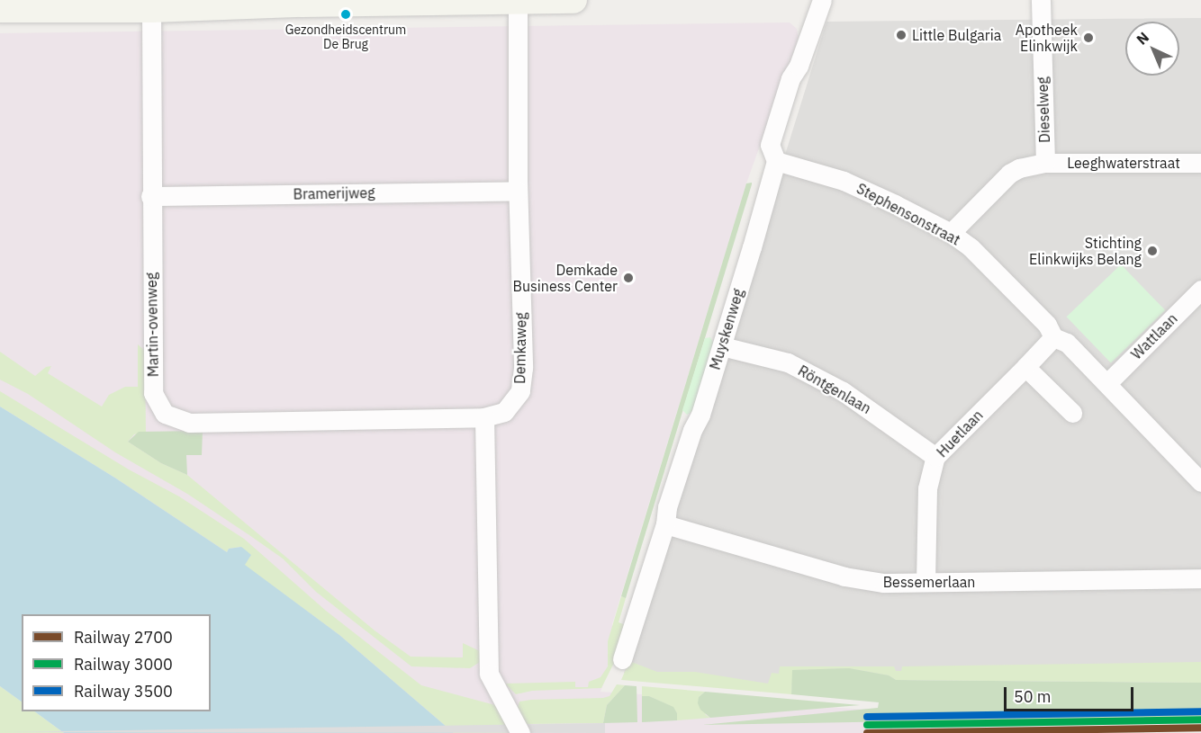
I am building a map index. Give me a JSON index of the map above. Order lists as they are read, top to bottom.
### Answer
{
  "streets": {
    "street": [
      "Dieselweg",
      "Leeghwaterstraat",
      "Bramerijweg",
      "Stephensonstraat",
      "Martin-ovenweg",
      "Muyskenweg",
      "Wattlaan",
      "Demkaweg",
      "Röntgenlaan",
      "Huetlaan",
      "Bessemerlaan"
    ]
  },
  "crossings": [
    ["Dieselweg", "Leeghwaterstraat"],
    ["Dieselweg", "Stephensonstraat"],
    ["Bramerijweg", "Martin-ovenweg"],
    ["Bramerijweg", "Demkaweg"],
    ["Stephensonstraat", "Muyskenweg"],
    ["Stephensonstraat", "Wattlaan"],
    ["Stephensonstraat", "Huetlaan"],
    ["Martin-ovenweg", "Demkaweg"],
    ["Muyskenweg", "Röntgenlaan"],
    ["Muyskenweg", "Bessemerlaan"],
    ["Röntgenlaan", "Huetlaan"],
    ["Huetlaan", "Bessemerlaan"]
  ],
  "places": [
    "Gezondheidscentrum De Brug",
    "Little Bulgaria",
    "Apotheek Elinkwijk",
    "Stichting Elinkwijks Belang",
    "Demkade Business Center"
  ],
  "lines": ["rail line 3500", "rail line 3000", "rail line 2700"],
  "legend": ["Railway 2700", "Railway 3000", "Railway 3500"],
  "scale_bar": "50 m",
  "north": "top left"
}
